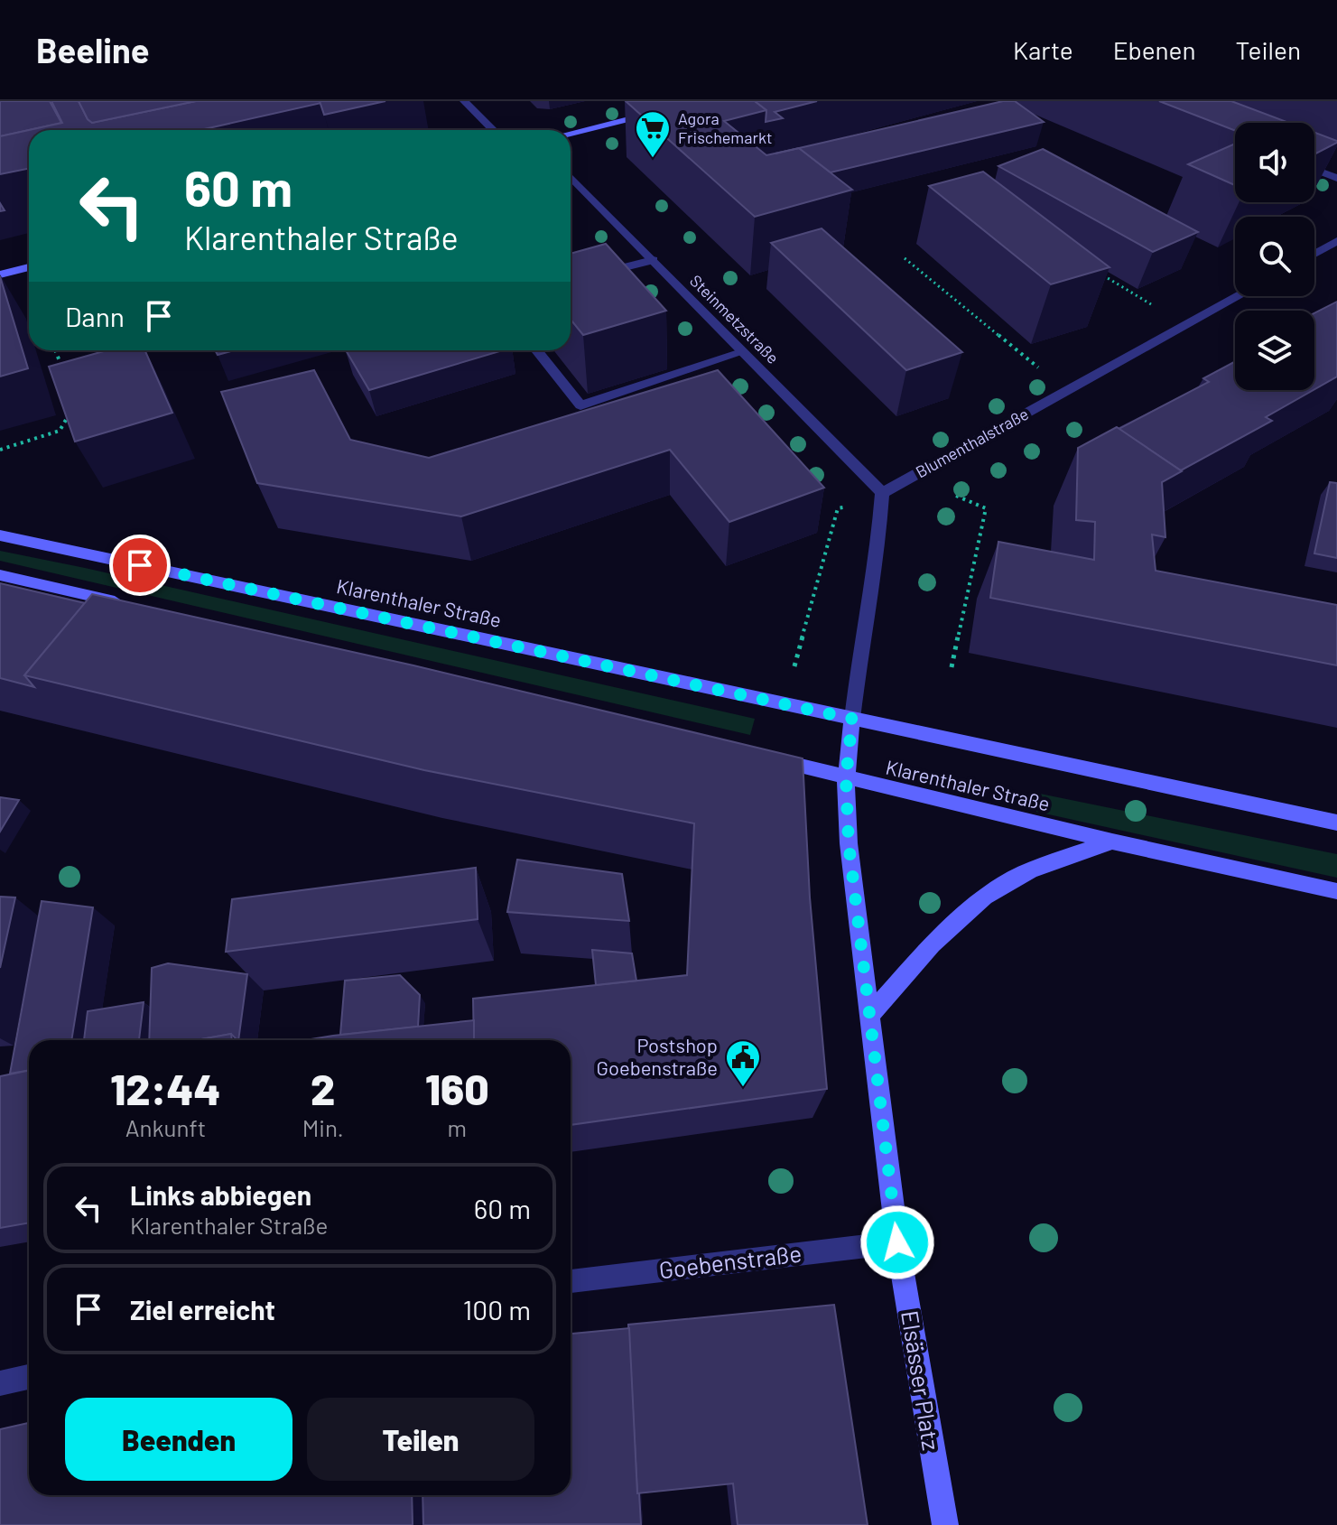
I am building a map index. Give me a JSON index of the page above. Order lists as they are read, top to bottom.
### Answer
{
  "streets": {
    "main road": ["Klarenthaler Straße", "Elsässer Platz"],
    "street": ["Steinmetzstraße", "Blumenthalstraße", "Goebenstraße"]
  },
  "crossings": [
    ["Steinmetzstraße", "Blumenthalstraße"],
    ["Klarenthaler Straße", "Elsässer Platz"],
    ["Goebenstraße", "Elsässer Platz"]
  ],
  "places": {
    "supermarket": ["Agora Frischemarkt"],
    "public building": ["Postshop Goebenstraße"]
  },
  "page": {
    "header": "Beeline",
    "nav": ["Karte", "Ebenen", "Teilen"],
    "turn": ["60 m", "Klarenthaler Straße"],
    "then": "Dann",
    "eta": [
      "12:44",
      "Ankunft",
      "2",
      "Min.",
      "160",
      "m"
    ],
    "list": [
      {
        "name": "Links abbiegen",
        "note": "Klarenthaler Straße",
        "value": "60 m"
      },
      {
        "name": "Ziel erreicht",
        "value": "100 m"
      }
    ],
    "buttons": ["Beenden", "Teilen"]
  }
}
